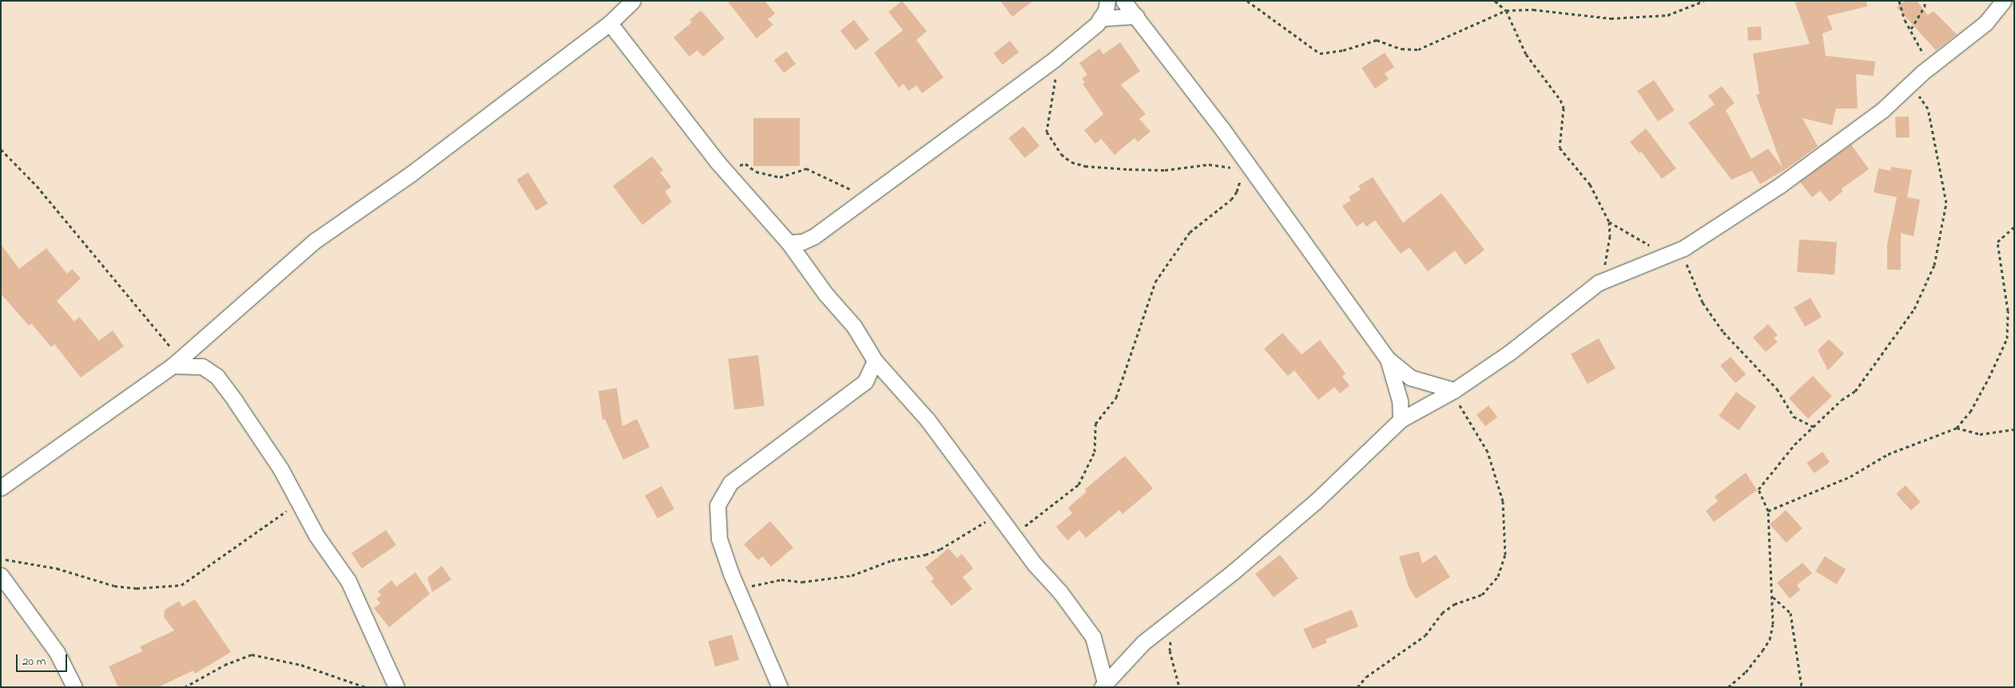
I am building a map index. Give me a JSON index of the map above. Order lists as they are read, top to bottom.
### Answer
{
  "scale_bar": "20 m"
}
